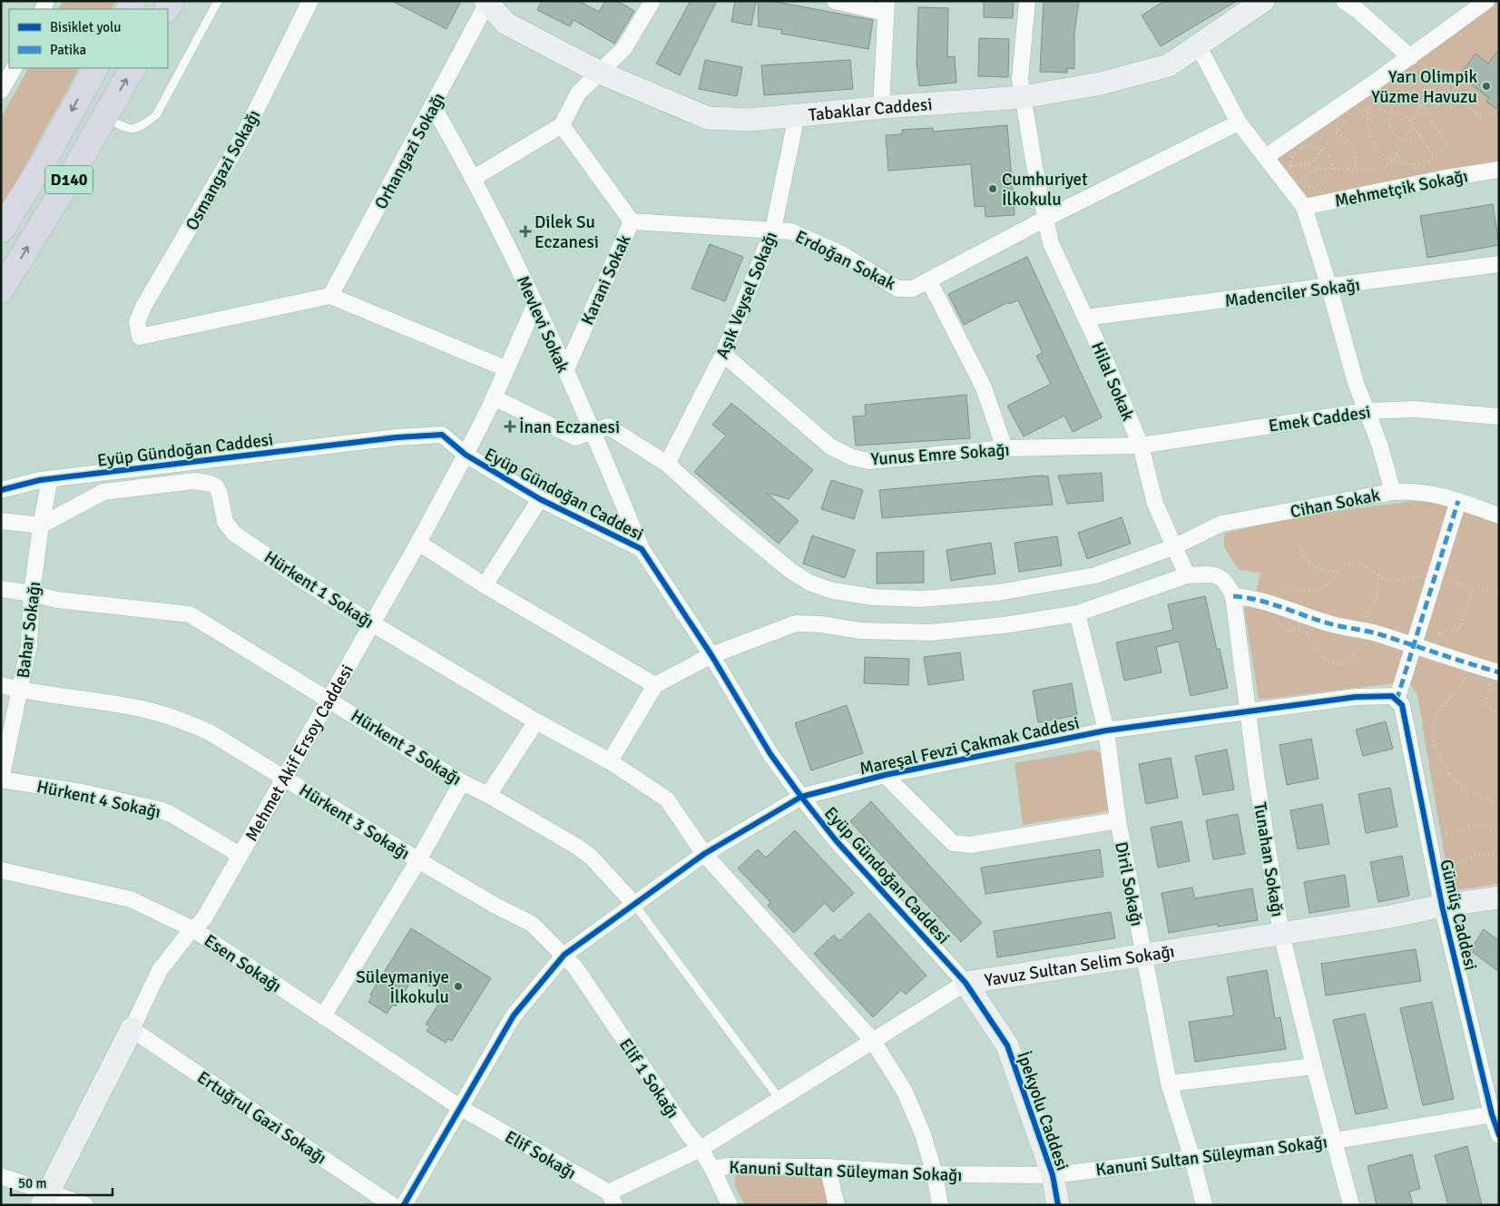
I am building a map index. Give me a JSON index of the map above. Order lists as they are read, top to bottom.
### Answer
{
  "streets": {
    "highway": ["D140"],
    "street": [
      "Tabaklar Caddesi",
      "Orhangazi Sokağı",
      "Osmangazi Sokağı",
      "Mehmetçik Sokağı",
      "Erdoğan Sokak",
      "Karani Sokak",
      "Madenciler Sokağı",
      "Aşık Veysel Sokağı",
      "Mevlevi Sokak",
      "Hilal Sokak",
      "Emek Caddesi",
      "Eyüp Gündoğan Caddesi",
      "Yunus Emre Sokağı",
      "Cihan Sokak",
      "Hürkent 1 Sokağı",
      "Bahar Sokağı",
      "Mareşal Fevzi Çakmak Caddesi",
      "Hürkent 2 Sokağı",
      "Mehmet Akif Ersoy Caddesi",
      "Hürkent 4 Sokağı",
      "Hürkent 3 Sokağı",
      "Tunahan Sokağı",
      "Diril Sokağı",
      "Gümüş Caddesi",
      "Esen Sokağı",
      "Yavuz Sultan Selim Sokağı",
      "Elif 1 Sokağı",
      "İpekyolu Caddesi",
      "Ertuğrul Gazi Sokağı",
      "Elif Sokağı",
      "Kanuni Sultan Süleyman Sokağı"
    ]
  },
  "crossings": [
    ["Tabaklar Caddesi", "Orhangazi Sokağı"],
    ["Tabaklar Caddesi", "Aşık Veysel Sokağı"],
    ["Tabaklar Caddesi", "Hilal Sokak"],
    ["Orhangazi Sokağı", "Osmangazi Sokağı"],
    ["Orhangazi Sokağı", "Mevlevi Sokak"],
    ["Erdoğan Sokak", "Karani Sokak"],
    ["Erdoğan Sokak", "Aşık Veysel Sokağı"],
    ["Karani Sokak", "Mevlevi Sokak"],
    ["Madenciler Sokağı", "Hilal Sokak"],
    ["Aşık Veysel Sokağı", "Yunus Emre Sokağı"],
    ["Aşık Veysel Sokağı", "Cihan Sokak"],
    ["Mevlevi Sokak", "Eyüp Gündoğan Caddesi"],
    ["Mevlevi Sokak", "Cihan Sokak"],
    ["Mevlevi Sokak", "Mehmet Akif Ersoy Caddesi"],
    ["Hilal Sokak", "Emek Caddesi"],
    ["Hilal Sokak", "Yunus Emre Sokağı"],
    ["Hilal Sokak", "Cihan Sokak"],
    ["Emek Caddesi", "Yunus Emre Sokağı"],
    ["Eyüp Gündoğan Caddesi", "Bahar Sokağı"],
    ["Eyüp Gündoğan Caddesi", "Mareşal Fevzi Çakmak Caddesi"],
    ["Eyüp Gündoğan Caddesi", "Mehmet Akif Ersoy Caddesi"],
    ["Eyüp Gündoğan Caddesi", "Tunahan Sokağı"],
    ["Eyüp Gündoğan Caddesi", "Yavuz Sultan Selim Sokağı"],
    ["Eyüp Gündoğan Caddesi", "İpekyolu Caddesi"],
    ["Hürkent 1 Sokağı", "Bahar Sokağı"],
    ["Hürkent 1 Sokağı", "Mareşal Fevzi Çakmak Caddesi"],
    ["Hürkent 1 Sokağı", "Mehmet Akif Ersoy Caddesi"],
    ["Hürkent 1 Sokağı", "Yavuz Sultan Selim Sokağı"],
    ["Hürkent 1 Sokağı", "Kanuni Sultan Süleyman Sokağı"],
    ["Bahar Sokağı", "Hürkent 2 Sokağı"],
    ["Bahar Sokağı", "Hürkent 4 Sokağı"],
    ["Bahar Sokağı", "Hürkent 3 Sokağı"],
    ["Mareşal Fevzi Çakmak Caddesi", "Hürkent 2 Sokağı"],
    ["Mareşal Fevzi Çakmak Caddesi", "Hürkent 3 Sokağı"],
    ["Mareşal Fevzi Çakmak Caddesi", "Tunahan Sokağı"],
    ["Mareşal Fevzi Çakmak Caddesi", "Diril Sokağı"],
    ["Mareşal Fevzi Çakmak Caddesi", "Gümüş Caddesi"],
    ["Mareşal Fevzi Çakmak Caddesi", "Esen Sokağı"],
    ["Mareşal Fevzi Çakmak Caddesi", "Elif 1 Sokağı"],
    ["Mareşal Fevzi Çakmak Caddesi", "Elif Sokağı"],
    ["Hürkent 2 Sokağı", "Mehmet Akif Ersoy Caddesi"],
    ["Mehmet Akif Ersoy Caddesi", "Hürkent 4 Sokağı"],
    ["Mehmet Akif Ersoy Caddesi", "Hürkent 3 Sokağı"],
    ["Mehmet Akif Ersoy Caddesi", "Esen Sokağı"],
    ["Mehmet Akif Ersoy Caddesi", "Ertuğrul Gazi Sokağı"],
    ["Hürkent 3 Sokağı", "Elif 1 Sokağı"],
    ["Tunahan Sokağı", "Diril Sokağı"],
    ["Tunahan Sokağı", "Yavuz Sultan Selim Sokağı"],
    ["Tunahan Sokağı", "Kanuni Sultan Süleyman Sokağı"],
    ["Diril Sokağı", "Yavuz Sultan Selim Sokağı"],
    ["Diril Sokağı", "Kanuni Sultan Süleyman Sokağı"],
    ["Gümüş Caddesi", "Yavuz Sultan Selim Sokağı"],
    ["Gümüş Caddesi", "Kanuni Sultan Süleyman Sokağı"],
    ["Esen Sokağı", "Elif Sokağı"],
    ["Yavuz Sultan Selim Sokağı", "Elif 1 Sokağı"],
    ["Yavuz Sultan Selim Sokağı", "İpekyolu Caddesi"],
    ["Yavuz Sultan Selim Sokağı", "Elif Sokağı"],
    ["Elif 1 Sokağı", "Kanuni Sultan Süleyman Sokağı"],
    ["İpekyolu Caddesi", "Kanuni Sultan Süleyman Sokağı"]
  ],
  "places": {
    "other": ["Yarı Olimpik Yüzme Havuzu", "Cumhuriyet İlkokulu", "Süleymaniye İlkokulu"],
    "health": ["Dilek Su Eczanesi", "İnan Eczanesi"]
  },
  "legend": ["Bisiklet yolu", "Patika"],
  "scale_bar": "50 m"
}
